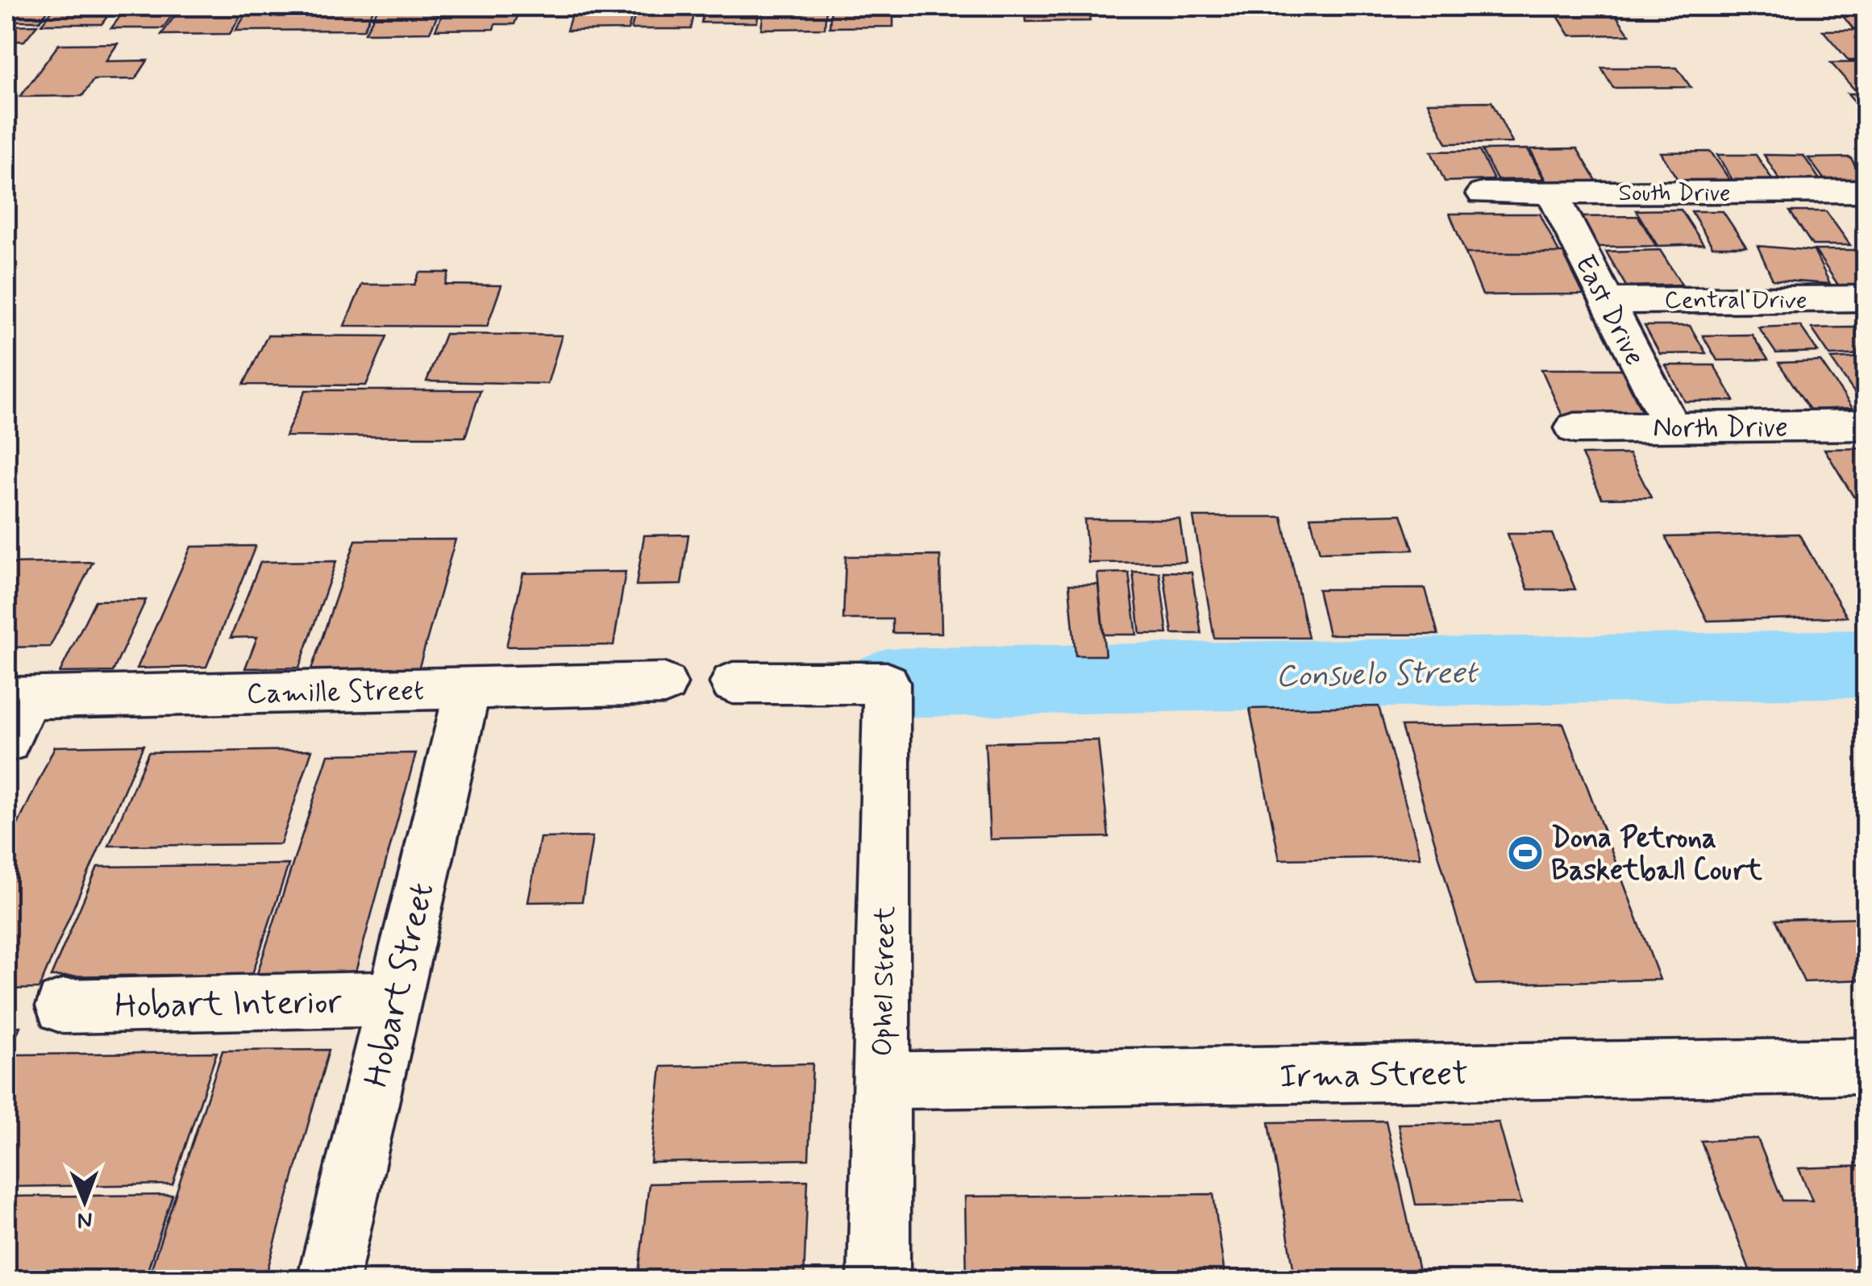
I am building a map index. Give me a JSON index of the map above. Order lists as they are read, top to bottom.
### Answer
{
  "streets": {
    "street": [
      "South Drive",
      "Central Drive",
      "East Drive",
      "North Drive",
      "Camille Street",
      "Ophel Street",
      "Hobart Street",
      "Hobart Interior",
      "Irma Street"
    ]
  },
  "crossings": [
    ["South Drive", "East Drive"],
    ["Central Drive", "East Drive"],
    ["East Drive", "North Drive"],
    ["Camille Street", "Hobart Street"],
    ["Ophel Street", "Irma Street"],
    ["Hobart Street", "Hobart Interior"]
  ],
  "water": ["Consuelo Street"],
  "places": {
    "sports": ["Dona Petrona Basketball Court"]
  },
  "north": "bottom"
}
